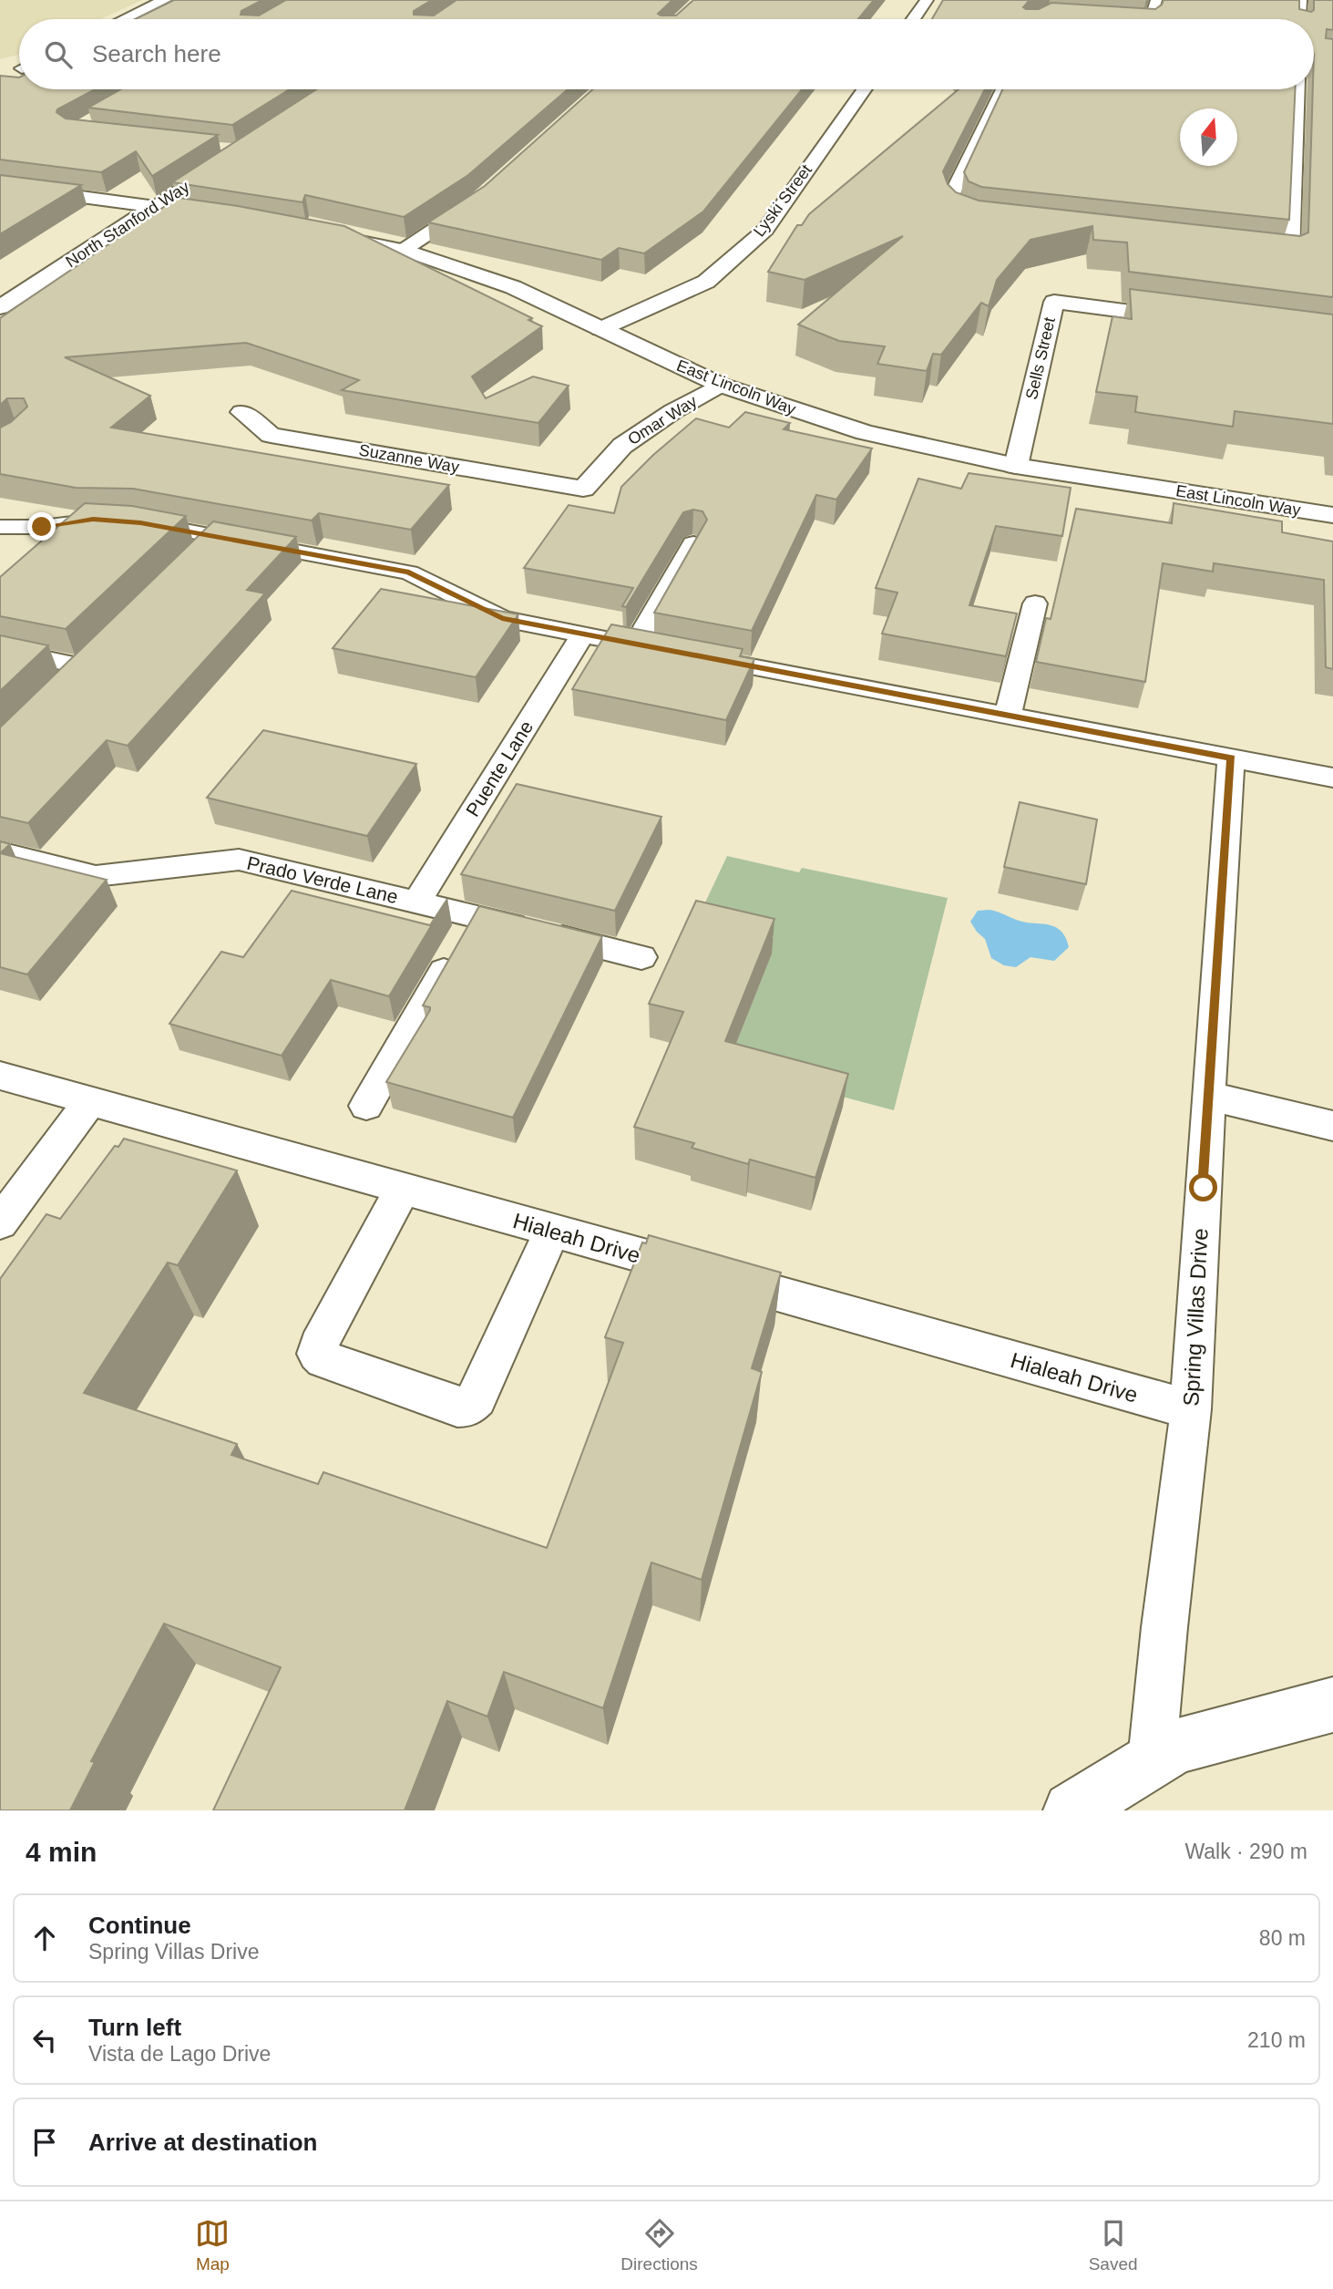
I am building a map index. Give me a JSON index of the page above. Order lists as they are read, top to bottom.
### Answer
{
  "streets": {
    "street": [
      "Lyski Street",
      "North Stanford Way",
      "Sells Street",
      "East Lincoln Way",
      "Omar Way",
      "Suzanne Way"
    ],
    "lane": [
      "Puente Lane",
      "Prado Verde Lane",
      "Hialeah Drive",
      "Spring Villas Drive"
    ]
  },
  "crossings": [
    ["Lyski Street", "East Lincoln Way"],
    ["Sells Street", "East Lincoln Way"],
    ["East Lincoln Way", "Omar Way"],
    ["Omar Way", "Suzanne Way"],
    ["Puente Lane", "Prado Verde Lane"],
    ["Hialeah Drive", "Spring Villas Drive"]
  ],
  "north": "top",
  "page": {
    "search": "Search here",
    "heading": ["4 min", "Walk · 290 m"],
    "list": [
      ["Continue", "Spring Villas Drive", "80 m"],
      ["Turn left", "Vista de Lago Drive", "210 m"],
      "Arrive at destination"
    ],
    "nav": ["Map", "Directions", "Saved"]
  }
}
